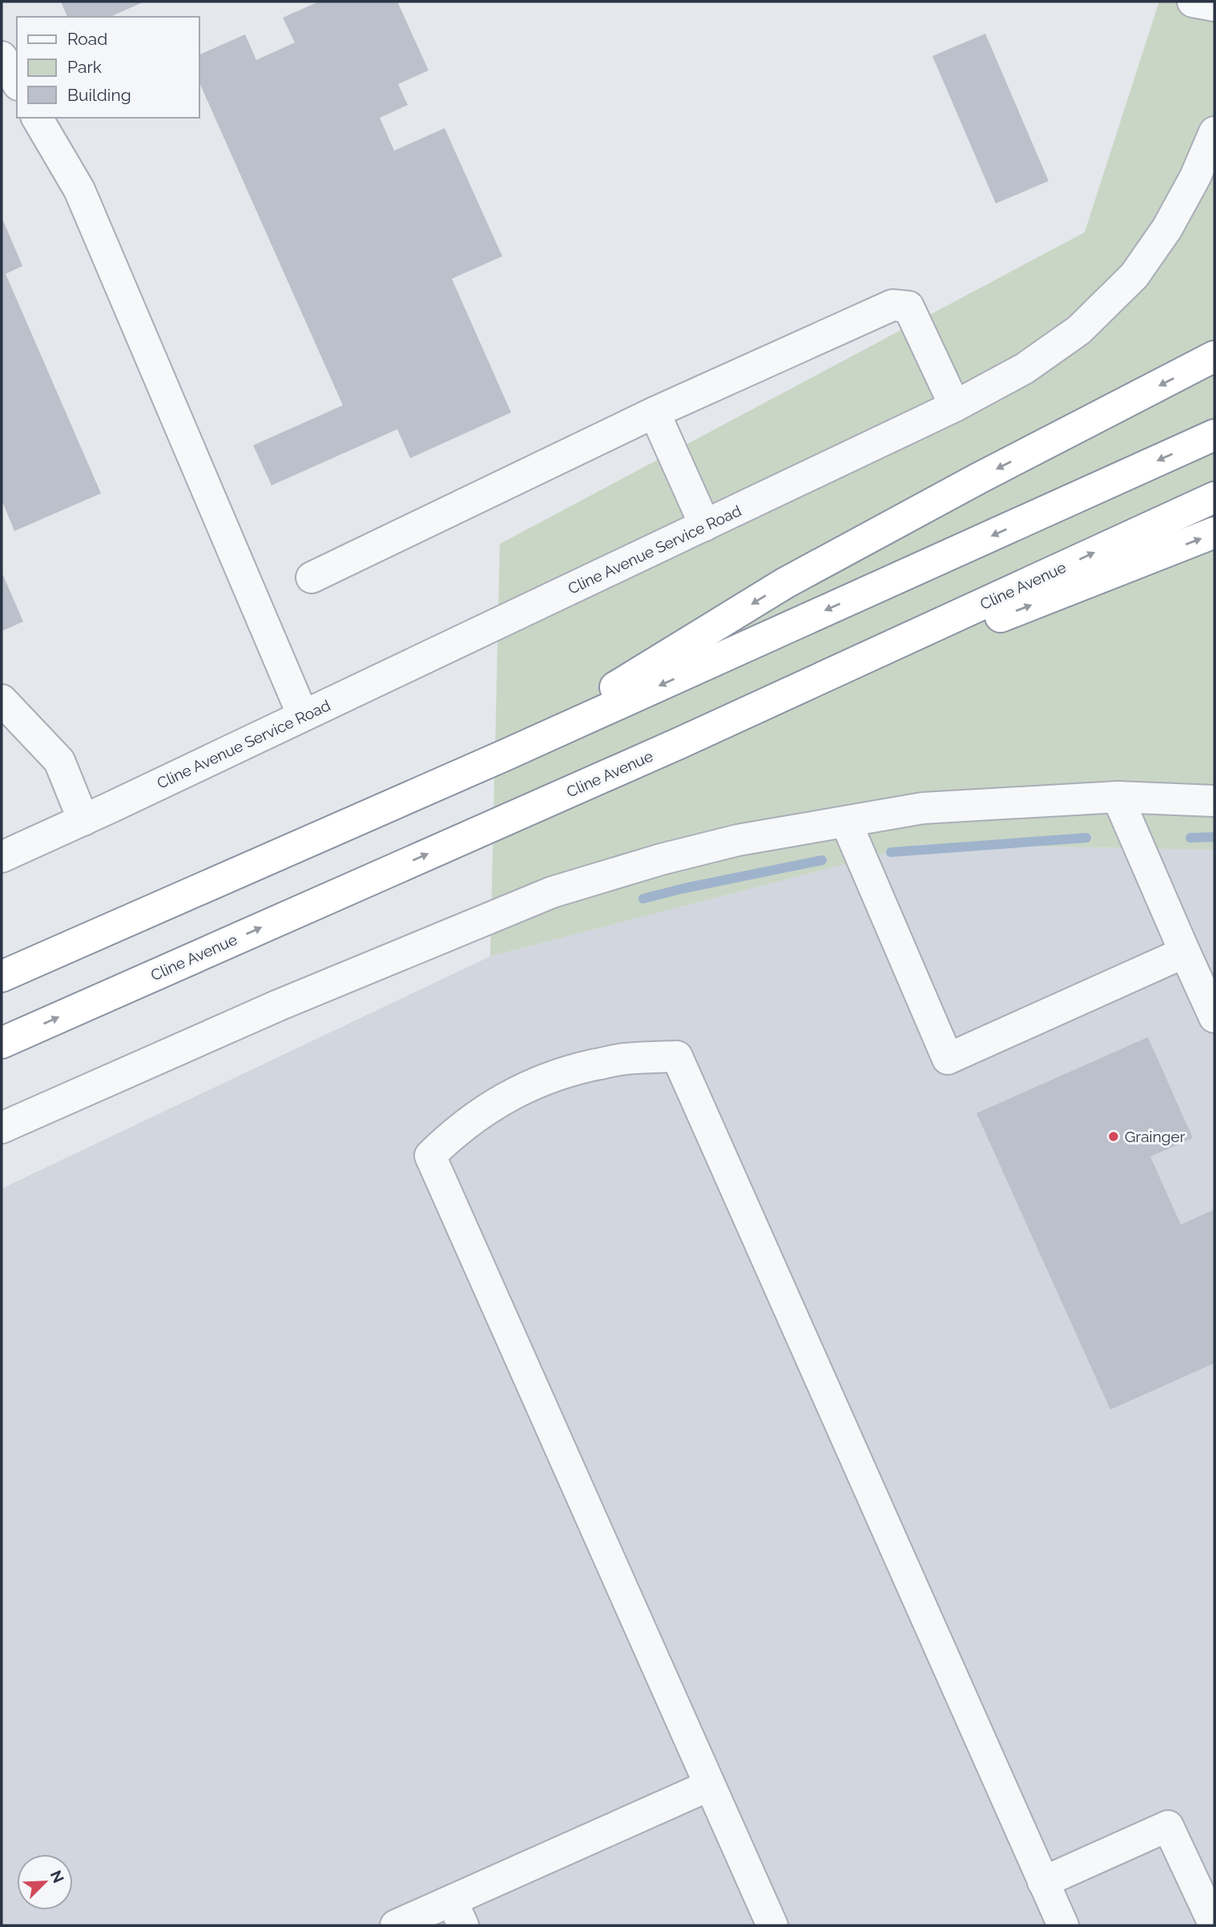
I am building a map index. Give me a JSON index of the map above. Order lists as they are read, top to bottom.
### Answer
{
  "streets": {
    "highway": ["Cline Avenue"],
    "street": ["Cline Avenue Service Road"]
  },
  "places": ["Grainger"],
  "legend": ["Road", "Park", "Building"],
  "north": "top right"
}
